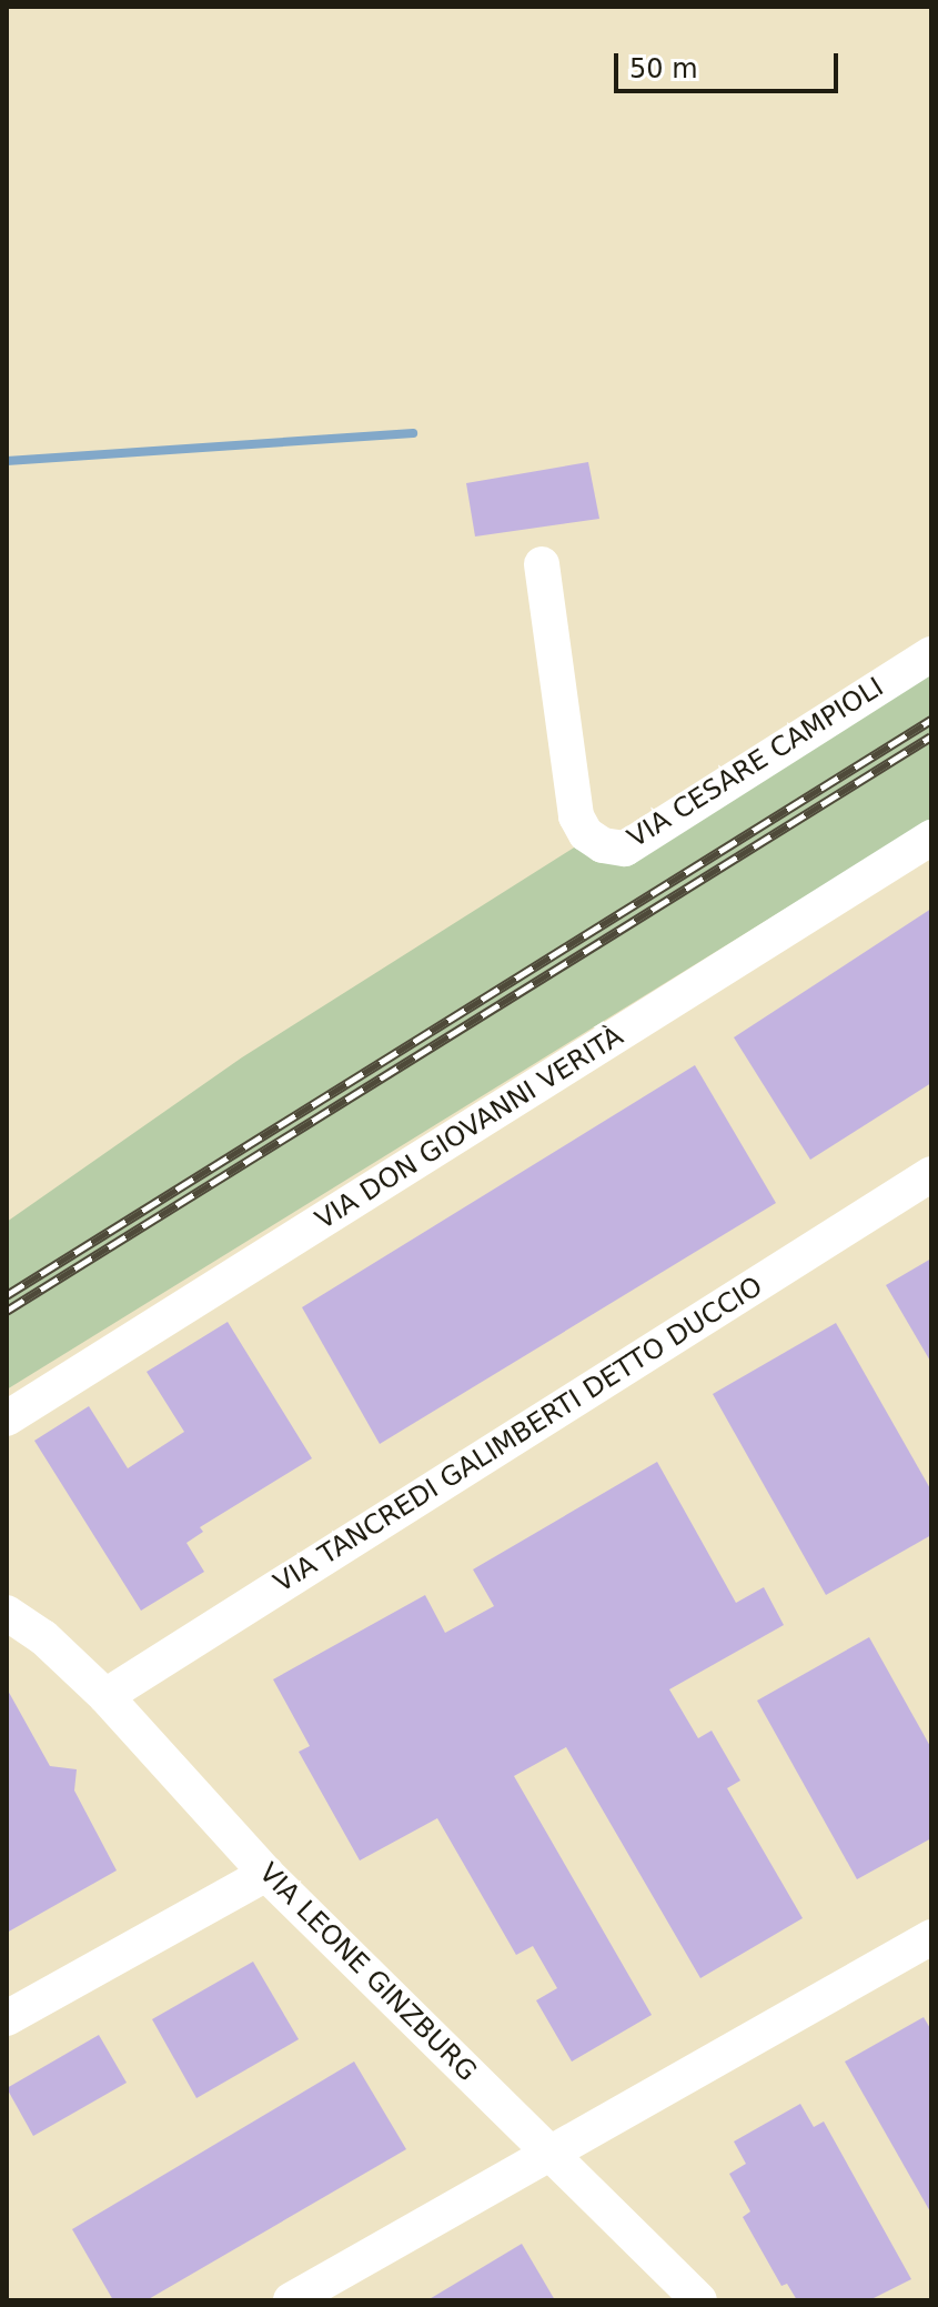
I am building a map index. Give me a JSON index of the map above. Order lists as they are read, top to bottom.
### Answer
{
  "streets": {
    "street": [
      "VIA CESARE CAMPIOLI",
      "VIA DON GIOVANNI VERITÀ",
      "VIA TANCREDI GALIMBERTI DETTO DUCCIO",
      "VIA LEONE GINZBURG"
    ]
  },
  "crossings": [
    ["VIA TANCREDI GALIMBERTI DETTO DUCCIO", "VIA LEONE GINZBURG"]
  ],
  "scale_bar": "50 m"
}
